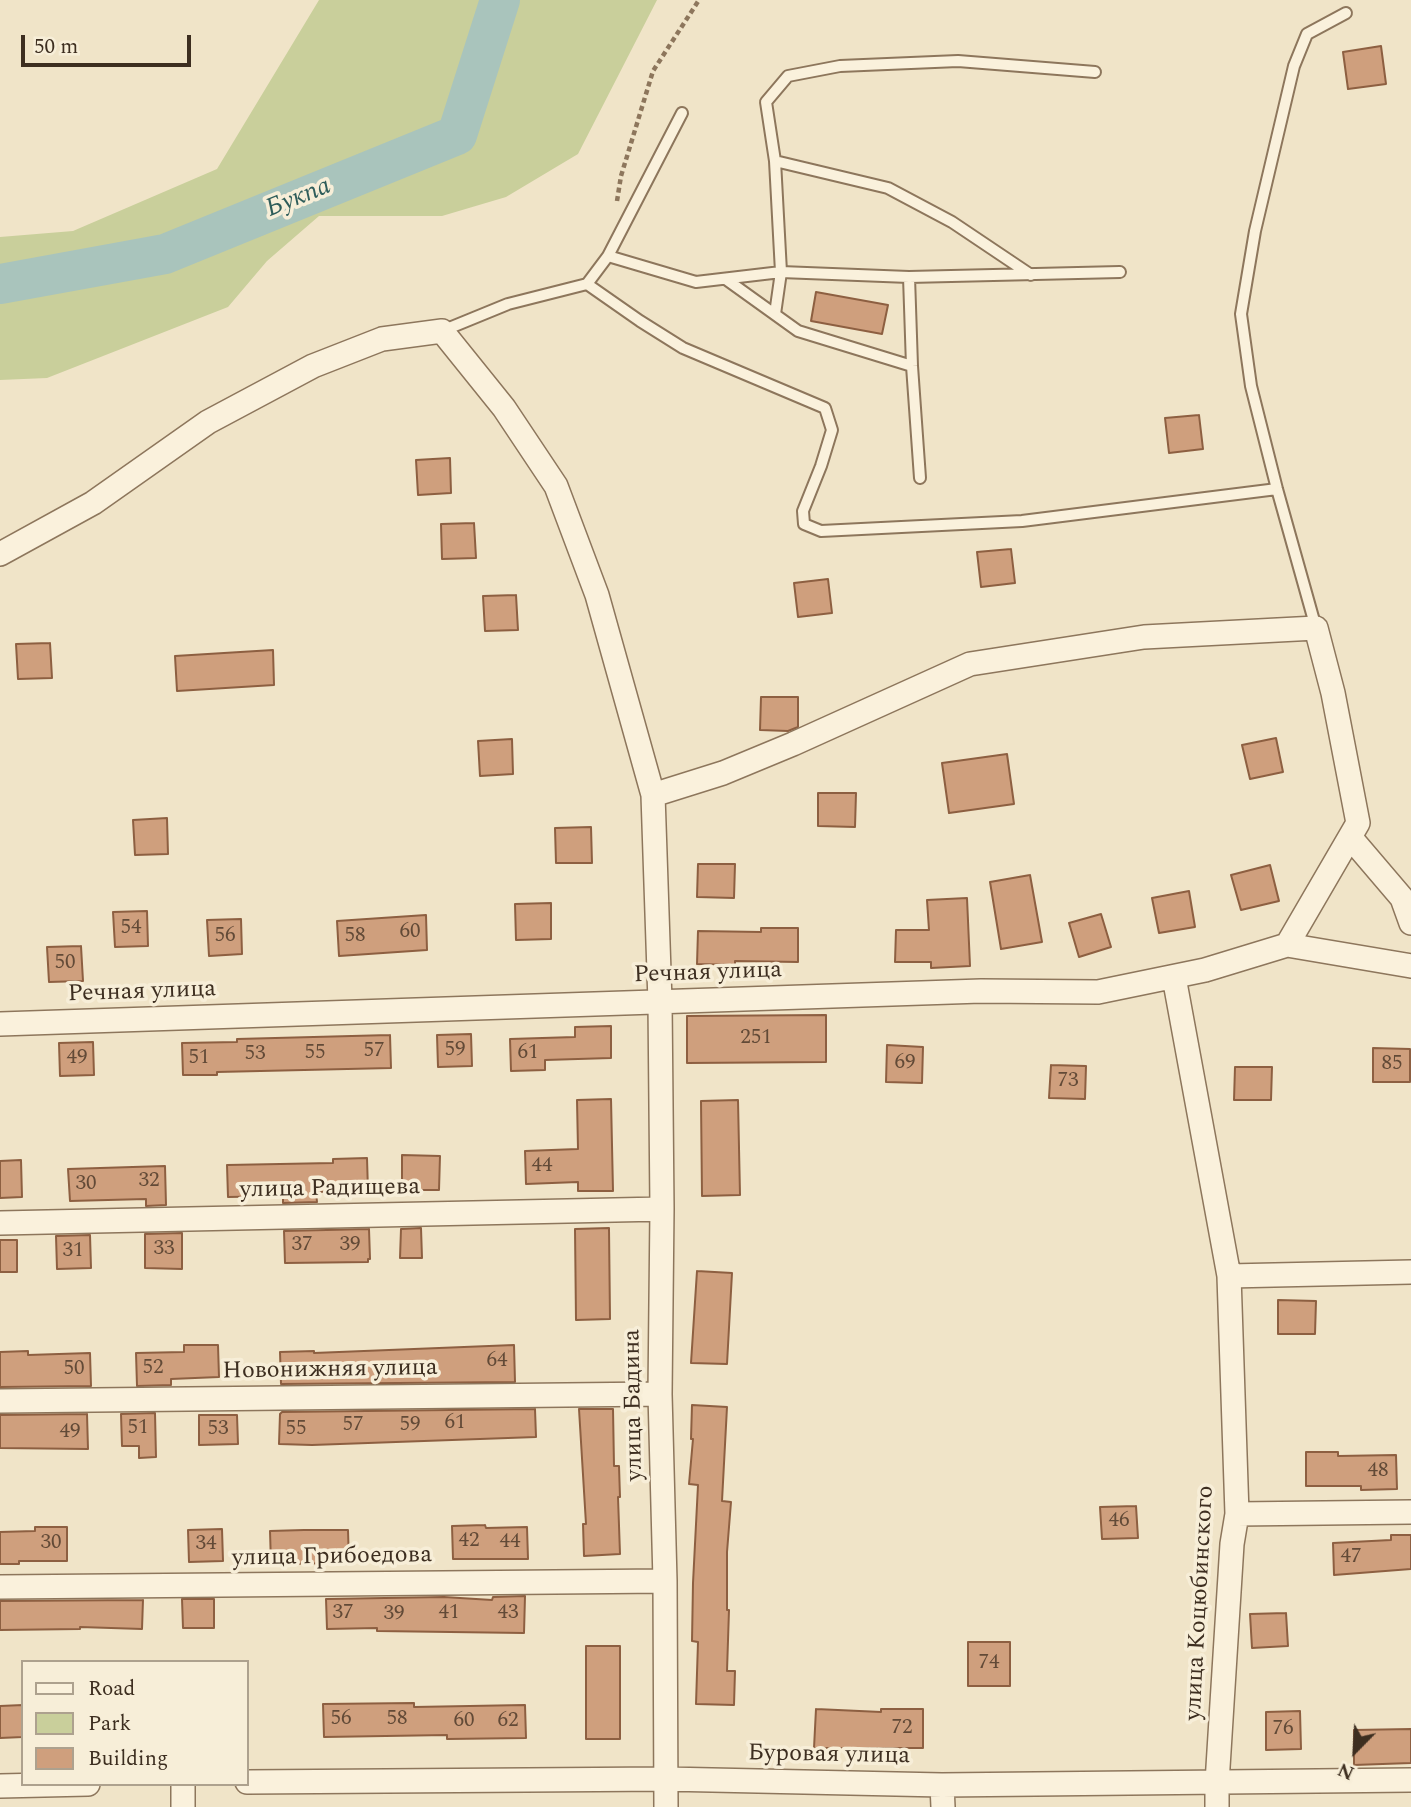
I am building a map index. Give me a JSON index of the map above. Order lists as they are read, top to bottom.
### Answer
{
  "streets": {
    "street": [
      "Речная улица",
      "улица Радищева",
      "Новонижняя улица",
      "улица Бадина",
      "улица Грибоедова",
      "улица Коцюбинского",
      "Буровая улица"
    ]
  },
  "crossings": [
    ["Речная улица", "улица Бадина"],
    ["Речная улица", "улица Коцюбинского"],
    ["улица Радищева", "улица Бадина"],
    ["Новонижняя улица", "улица Бадина"],
    ["улица Бадина", "улица Грибоедова"],
    ["улица Бадина", "Буровая улица"],
    ["улица Коцюбинского", "Буровая улица"]
  ],
  "water": ["Букпа"],
  "house_numbers": [
    "54",
    "60",
    "56",
    "58",
    "50",
    "251",
    "59",
    "57",
    "55",
    "61",
    "53",
    "49",
    "51",
    "69",
    "85",
    "73",
    "44",
    "32",
    "30",
    "37",
    "39",
    "33",
    "31",
    "64",
    "52",
    "50",
    "61",
    "57",
    "59",
    "51",
    "53",
    "55",
    "49",
    "48",
    "46",
    "42",
    "44",
    "30",
    "34",
    "47",
    "37",
    "41",
    "43",
    "39",
    "74",
    "56",
    "58",
    "60",
    "62",
    "72",
    "76"
  ],
  "legend": ["Road", "Park", "Building"],
  "scale_bar": "50 m",
  "north": "bottom left"
}
